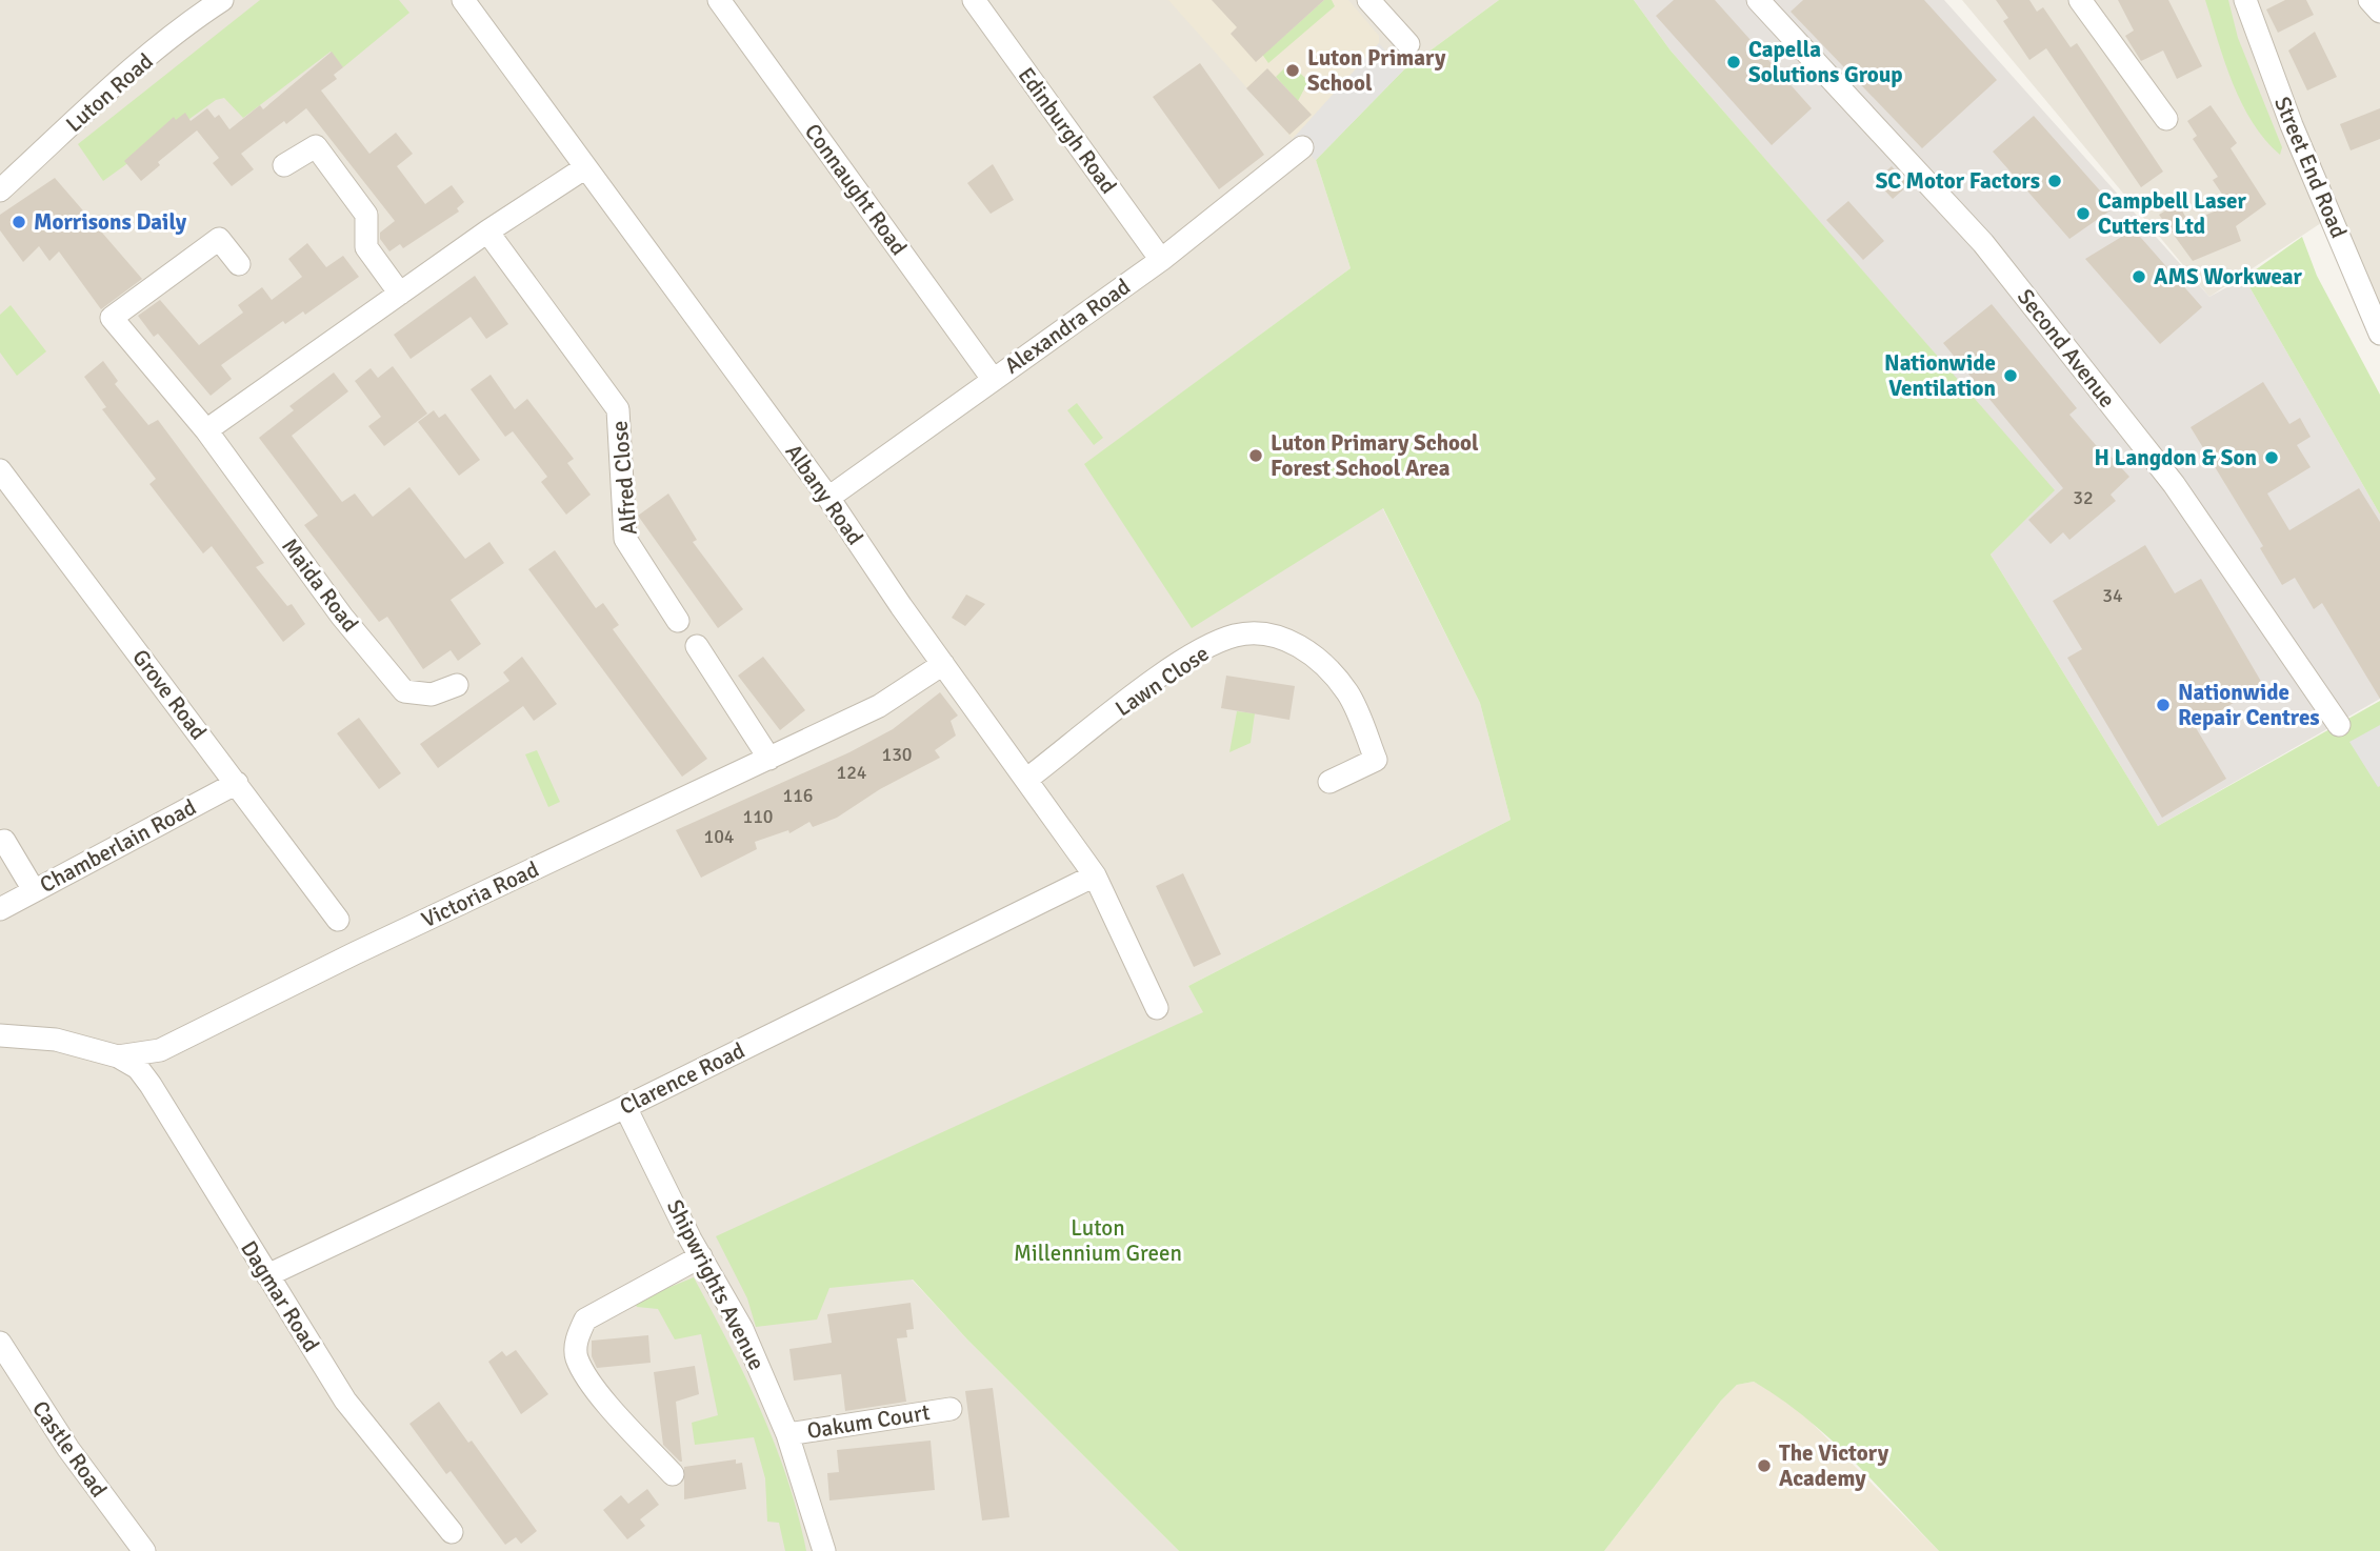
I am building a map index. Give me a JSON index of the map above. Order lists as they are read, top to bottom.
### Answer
{
  "streets": {
    "street": [
      "Luton Road",
      "Edinburgh Road",
      "Street End Road",
      "Connaught Road",
      "Alexandra Road",
      "Second Avenue",
      "Alfred Close",
      "Albany Road",
      "Maida Road",
      "Lawn Close",
      "Grove Road",
      "Chamberlain Road",
      "Victoria Road",
      "Clarence Road",
      "Shipwrights Avenue",
      "Dagmar Road",
      "Oakum Court",
      "Castle Road"
    ]
  },
  "crossings": [
    ["Edinburgh Road", "Alexandra Road"],
    ["Connaught Road", "Alexandra Road"],
    ["Alexandra Road", "Albany Road"],
    ["Albany Road", "Lawn Close"],
    ["Albany Road", "Victoria Road"],
    ["Albany Road", "Clarence Road"],
    ["Grove Road", "Chamberlain Road"],
    ["Victoria Road", "Dagmar Road"],
    ["Clarence Road", "Shipwrights Avenue"],
    ["Clarence Road", "Dagmar Road"],
    ["Shipwrights Avenue", "Oakum Court"]
  ],
  "parks": ["Luton Millennium Green"],
  "places": [
    "Capella Solutions Group",
    "Luton Primary School",
    "SC Motor Factors",
    "Campbell Laser Cutters Ltd",
    "Morrisons Daily",
    "AMS Workwear",
    "Nationwide Ventilation",
    "Luton Primary School Forest School Area",
    "H Langdon & Son",
    "Nationwide Repair Centres",
    "The Victory Academy"
  ],
  "house_numbers": [
    "32",
    "34",
    "130",
    "124",
    "116",
    "110",
    "104"
  ]
}
